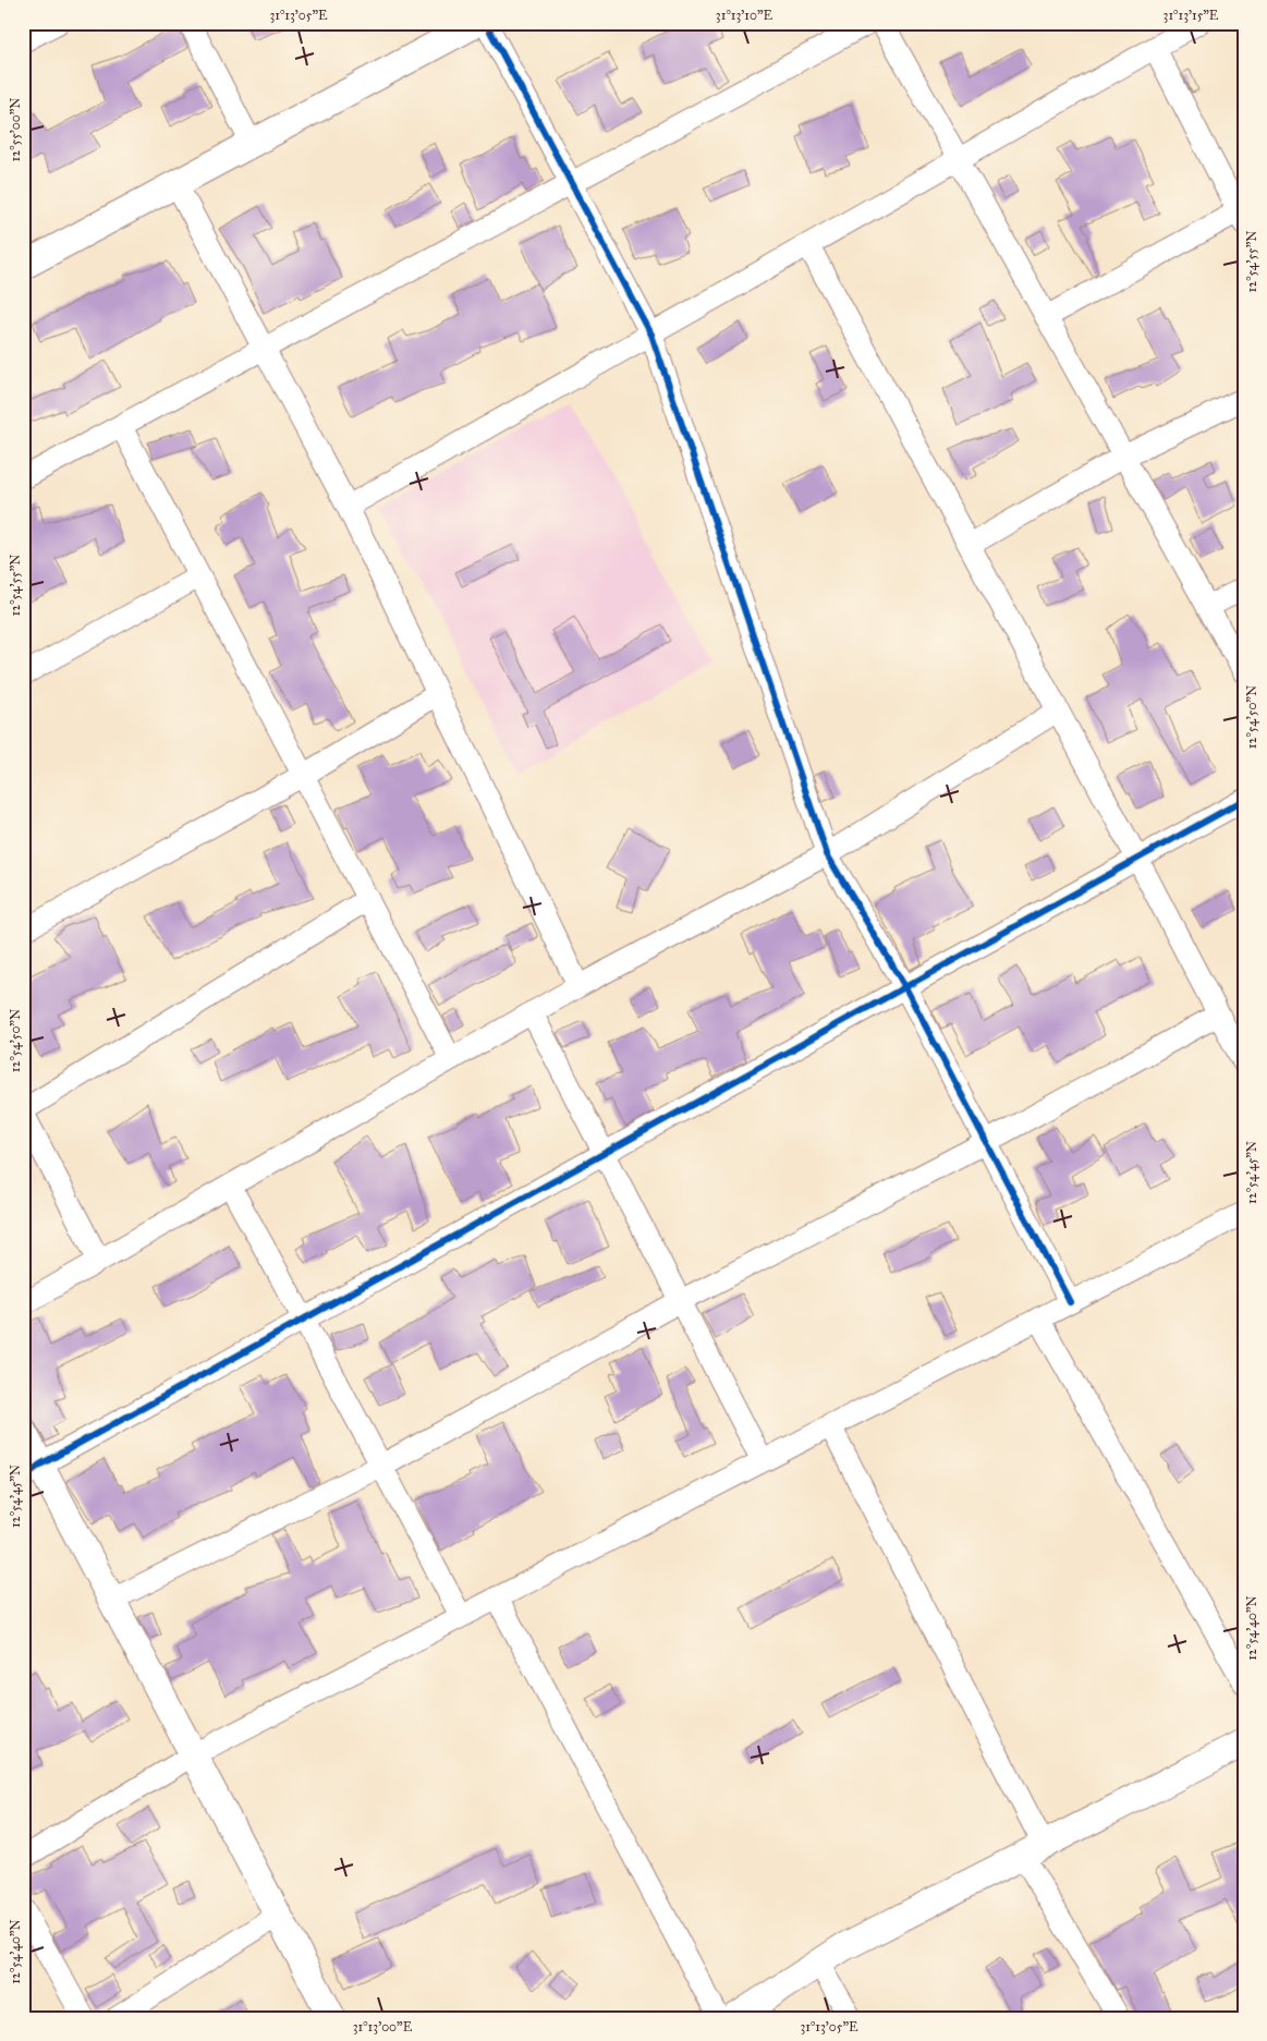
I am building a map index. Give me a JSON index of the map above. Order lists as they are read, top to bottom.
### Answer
{
  "coordinates": [
    "31°13'05\"E",
    "31°13'10\"E",
    "31°13'15\"E",
    "12°55'00\"N",
    "12°54'55\"N",
    "12°54'50\"N",
    "12°54'45\"N",
    "12°54'40\"N",
    "31°13'00\"E"
  ]
}
